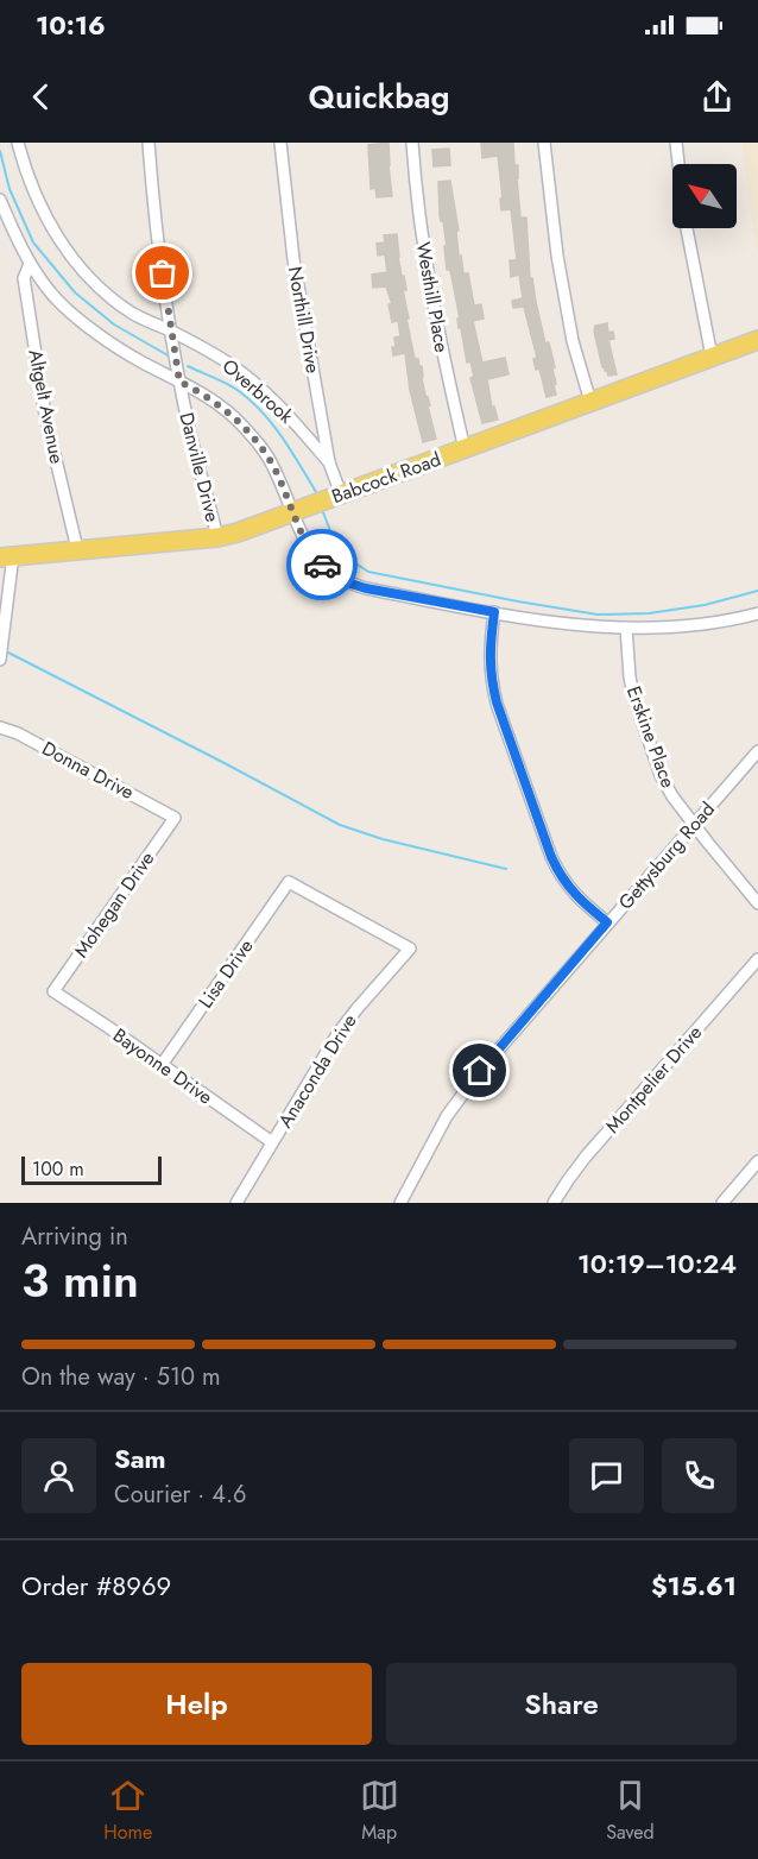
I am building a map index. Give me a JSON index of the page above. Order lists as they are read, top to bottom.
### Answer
{
  "streets": {
    "main road": ["Babcock Road"],
    "street": [
      "Westhill Place",
      "Northill Drive",
      "Overbrook",
      "Altgelt Avenue",
      "Danville Drive",
      "Erskine Place",
      "Donna Drive",
      "Gettysburg Road",
      "Mohegan Drive",
      "Lisa Drive",
      "Bayonne Drive",
      "Anaconda Drive",
      "Montpelier Drive"
    ]
  },
  "crossings": [
    ["Westhill Place", "Babcock Road"],
    ["Northill Drive", "Overbrook"],
    ["Northill Drive", "Babcock Road"],
    ["Overbrook", "Danville Drive"],
    ["Altgelt Avenue", "Babcock Road"],
    ["Danville Drive", "Babcock Road"],
    ["Erskine Place", "Gettysburg Road"],
    ["Donna Drive", "Mohegan Drive"],
    ["Mohegan Drive", "Bayonne Drive"],
    ["Lisa Drive", "Bayonne Drive"],
    ["Lisa Drive", "Anaconda Drive"],
    ["Bayonne Drive", "Anaconda Drive"]
  ],
  "scale_bar": "100 m",
  "north": "top left",
  "page": {
    "status": "10:16",
    "header": "Quickbag",
    "scale": "100 m",
    "heading": ["3 min", "Arriving in", "10:19–10:24"],
    "panel": [
      "Sam",
      "Courier · 4.6",
      "Order #8969",
      "$15.61"
    ],
    "bar": "On the way · 510 m",
    "buttons": ["Help", "Share"],
    "tabs": ["Home", "Map", "Saved"]
  }
}
